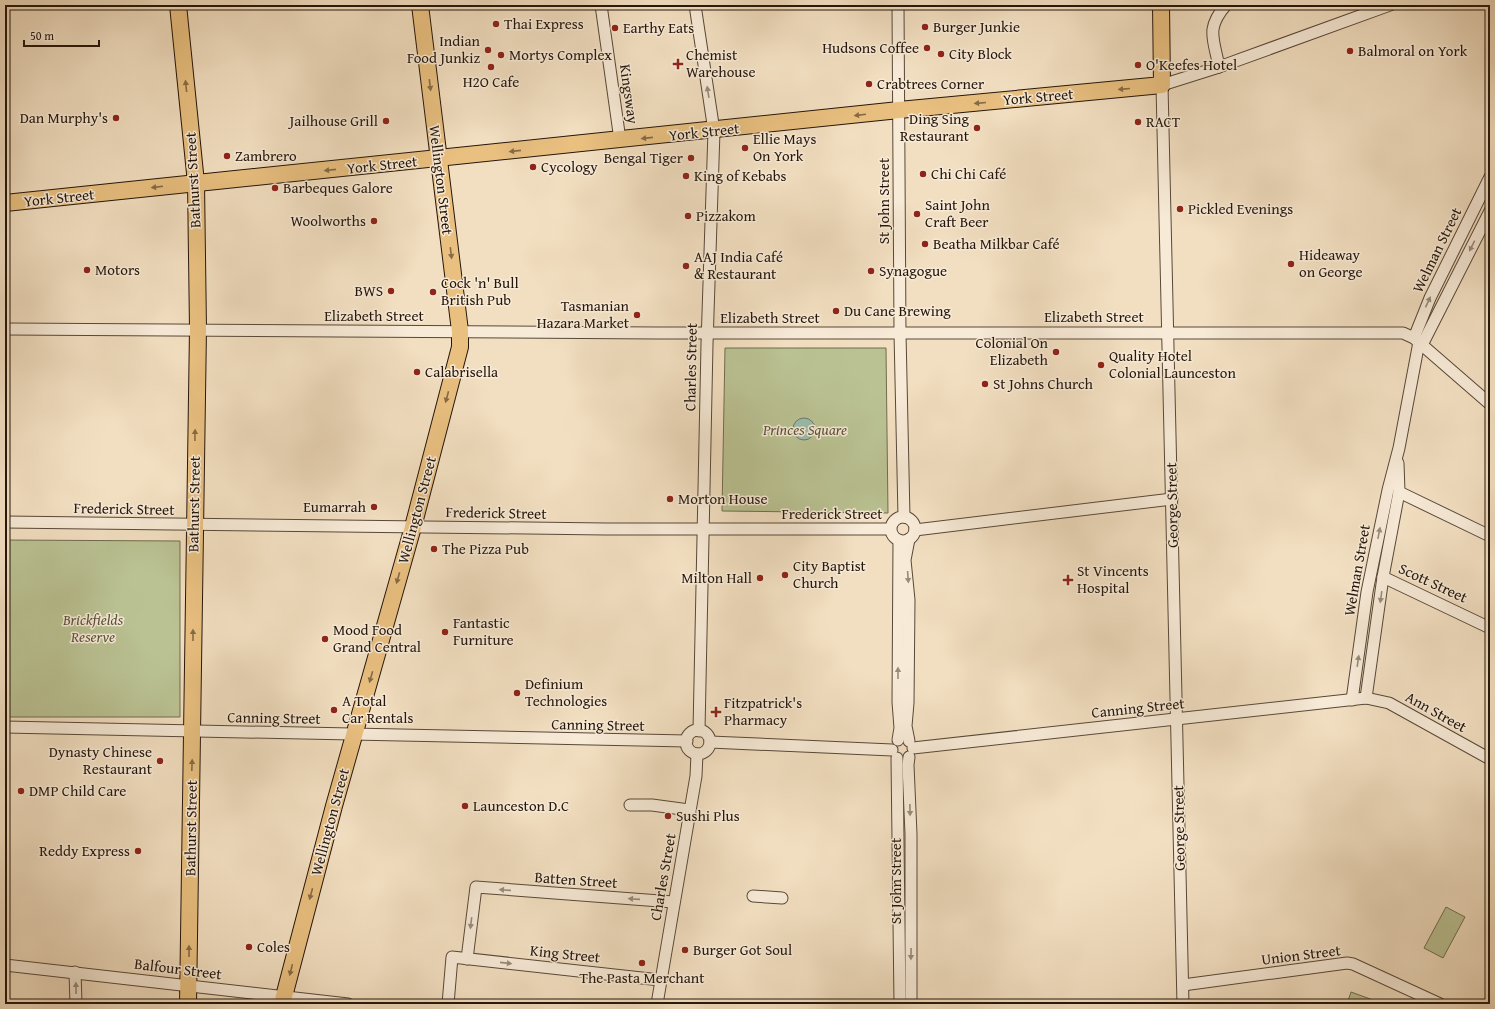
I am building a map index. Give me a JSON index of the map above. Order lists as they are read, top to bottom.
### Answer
{
  "streets": {
    "highway": [
      "York Street",
      "Bathurst Street",
      "Wellington Street",
      "George Street"
    ],
    "street": [
      "Kingsway",
      "St John Street",
      "Welman Street",
      "Elizabeth Street",
      "Charles Street",
      "Frederick Street",
      "Scott Street",
      "Canning Street",
      "Ann Street",
      "Batten Street",
      "King Street",
      "Union Street",
      "Balfour Street"
    ]
  },
  "crossings": [
    ["Kingsway", "York Street"],
    ["York Street", "Bathurst Street"],
    ["York Street", "Wellington Street"],
    ["York Street", "St John Street"],
    ["York Street", "Charles Street"],
    ["York Street", "George Street"],
    ["Bathurst Street", "Elizabeth Street"],
    ["Bathurst Street", "Frederick Street"],
    ["Bathurst Street", "Canning Street"],
    ["Bathurst Street", "Balfour Street"],
    ["Wellington Street", "Elizabeth Street"],
    ["Wellington Street", "Frederick Street"],
    ["Wellington Street", "Canning Street"],
    ["Wellington Street", "Balfour Street"],
    ["St John Street", "Elizabeth Street"],
    ["St John Street", "Frederick Street"],
    ["St John Street", "Canning Street"],
    ["Welman Street", "Elizabeth Street"],
    ["Welman Street", "Scott Street"],
    ["Welman Street", "Canning Street"],
    ["Welman Street", "Ann Street"],
    ["Elizabeth Street", "Charles Street"],
    ["Elizabeth Street", "George Street"],
    ["Charles Street", "Frederick Street"],
    ["Charles Street", "Canning Street"],
    ["Charles Street", "Batten Street"],
    ["Charles Street", "King Street"],
    ["George Street", "Canning Street"],
    ["George Street", "Union Street"],
    ["Canning Street", "Ann Street"],
    ["Batten Street", "King Street"]
  ],
  "one_way": [
    "York Street",
    "Bathurst Street",
    "Wellington Street",
    "King Street"
  ],
  "parks": ["Princes Square", "Brickfields Reserve"],
  "places": {
    "other": [
      "Thai Express",
      "Burger Junkie",
      "Earthy Eats",
      "Hudsons Coffee",
      "Indian Food Junkiz",
      "Balmoral on York",
      "City Block",
      "Mortys Complex",
      "O'Keefes Hotel",
      "H2O Cafe",
      "Crabtrees Corner",
      "Dan Murphy's",
      "Jailhouse Grill",
      "RACT",
      "Ding Sing Restaurant",
      "Ellie Mays On York",
      "Zambrero",
      "Bengal Tiger",
      "Cycology",
      "Chi Chi Café",
      "King of Kebabs",
      "Barbeques Galore",
      "Pickled Evenings",
      "Saint John Craft Beer",
      "Pizzakom",
      "Woolworths",
      "Beatha Milkbar Café",
      "Hideaway on George",
      "AAJ India Café & Restaurant",
      "Motors",
      "Synagogue",
      "BWS",
      "Cock 'n' Bull British Pub",
      "Du Cane Brewing",
      "Tasmanian Hazara Market",
      "Colonial On Elizabeth",
      "Quality Hotel Colonial Launceston",
      "Calabrisella",
      "St Johns Church",
      "Morton House",
      "Eumarrah",
      "The Pizza Pub",
      "City Baptist Church",
      "Milton Hall",
      "Fantastic Furniture",
      "Mood Food Grand Central",
      "Definium Technologies",
      "A Total Car Rentals",
      "Dynasty Chinese Restaurant",
      "DMP Child Care",
      "Launceston D.C",
      "Sushi Plus",
      "Reddy Express",
      "Coles",
      "Burger Got Soul",
      "The Pasta Merchant"
    ],
    "health": ["Chemist Warehouse", "St Vincents Hospital", "Fitzpatrick's Pharmacy"]
  },
  "scale_bar": "50 m"
}
